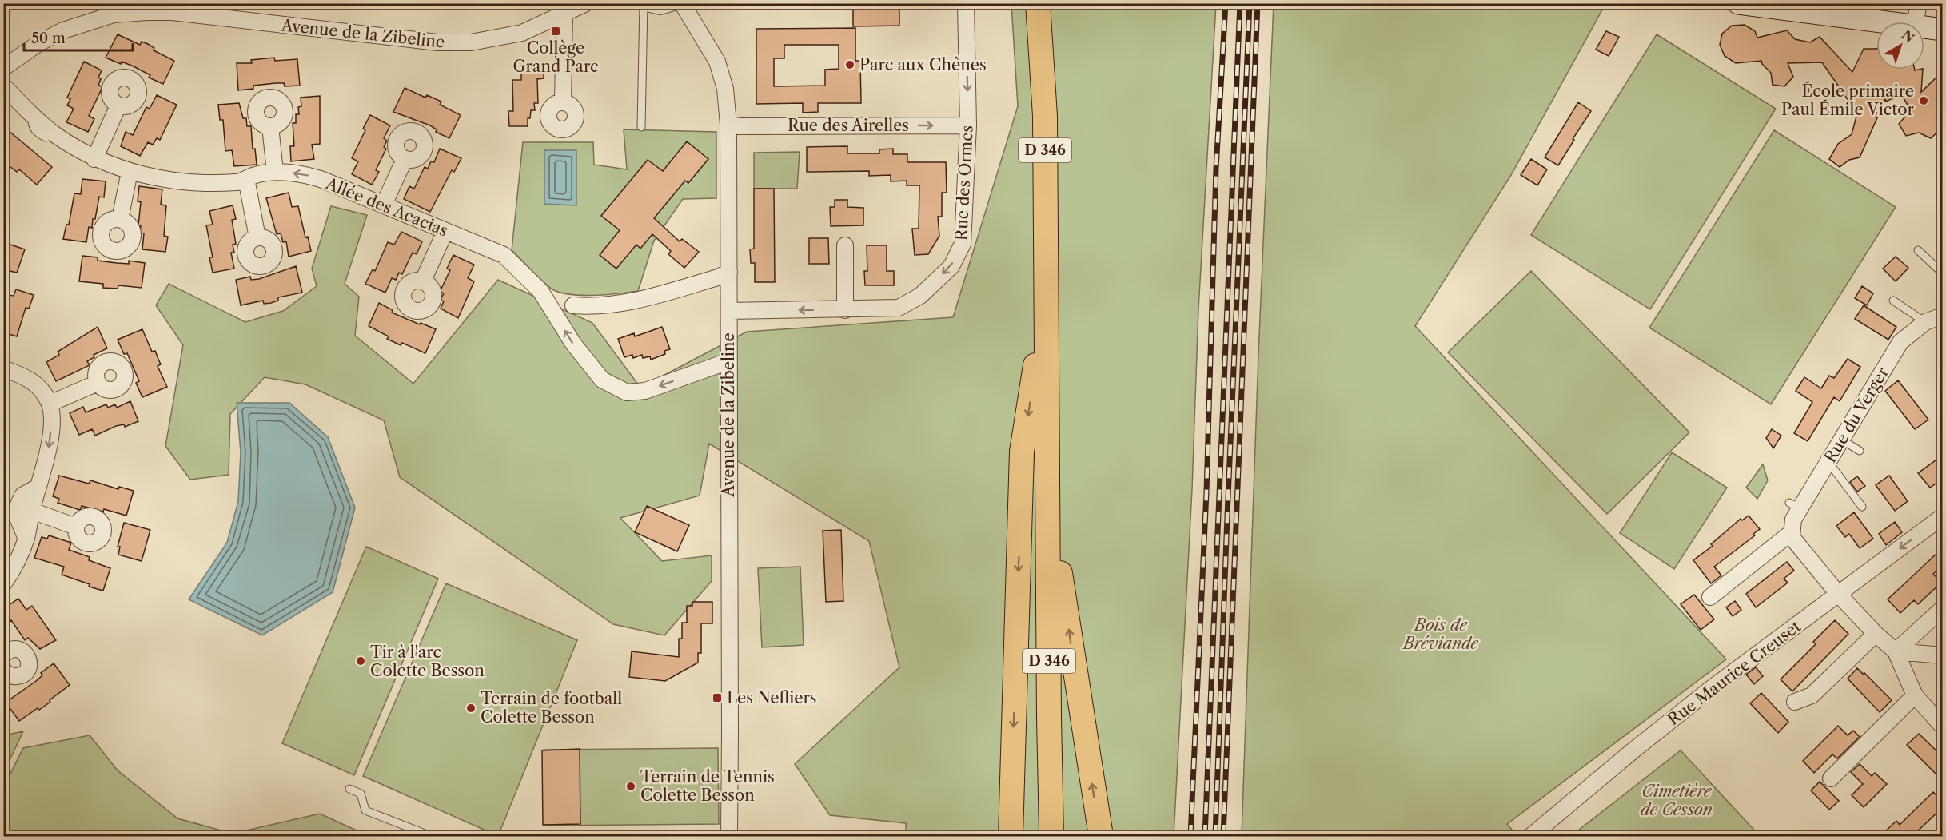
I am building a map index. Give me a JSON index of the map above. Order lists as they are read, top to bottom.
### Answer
{
  "streets": {
    "main road": ["D 346"],
    "street": [
      "Avenue de la Zibeline",
      "Rue des Airelles",
      "Rue des Ormes",
      "Allée des Acacias",
      "Rue du Verger",
      "Rue Maurice Creuset"
    ]
  },
  "crossings": [
    ["Avenue de la Zibeline", "Rue des Airelles"],
    ["Avenue de la Zibeline", "Rue des Ormes"],
    ["Avenue de la Zibeline", "Allée des Acacias"],
    ["Rue des Airelles", "Rue des Ormes"]
  ],
  "one_way": ["Rue des Airelles", "Allée des Acacias"],
  "parks": ["Bois de Bréviande", "Cimetière de Cesson"],
  "places": {
    "transit": ["Collège Grand Parc", "Les Nefliers"],
    "other": [
      "Parc aux Chênes",
      "École primaire Paul Émile Victor",
      "Tir à l'arc Colette Besson",
      "Terrain de football Colette Besson",
      "Terrain de Tennis Colette Besson"
    ]
  },
  "scale_bar": "50 m",
  "north": "top right"
}
